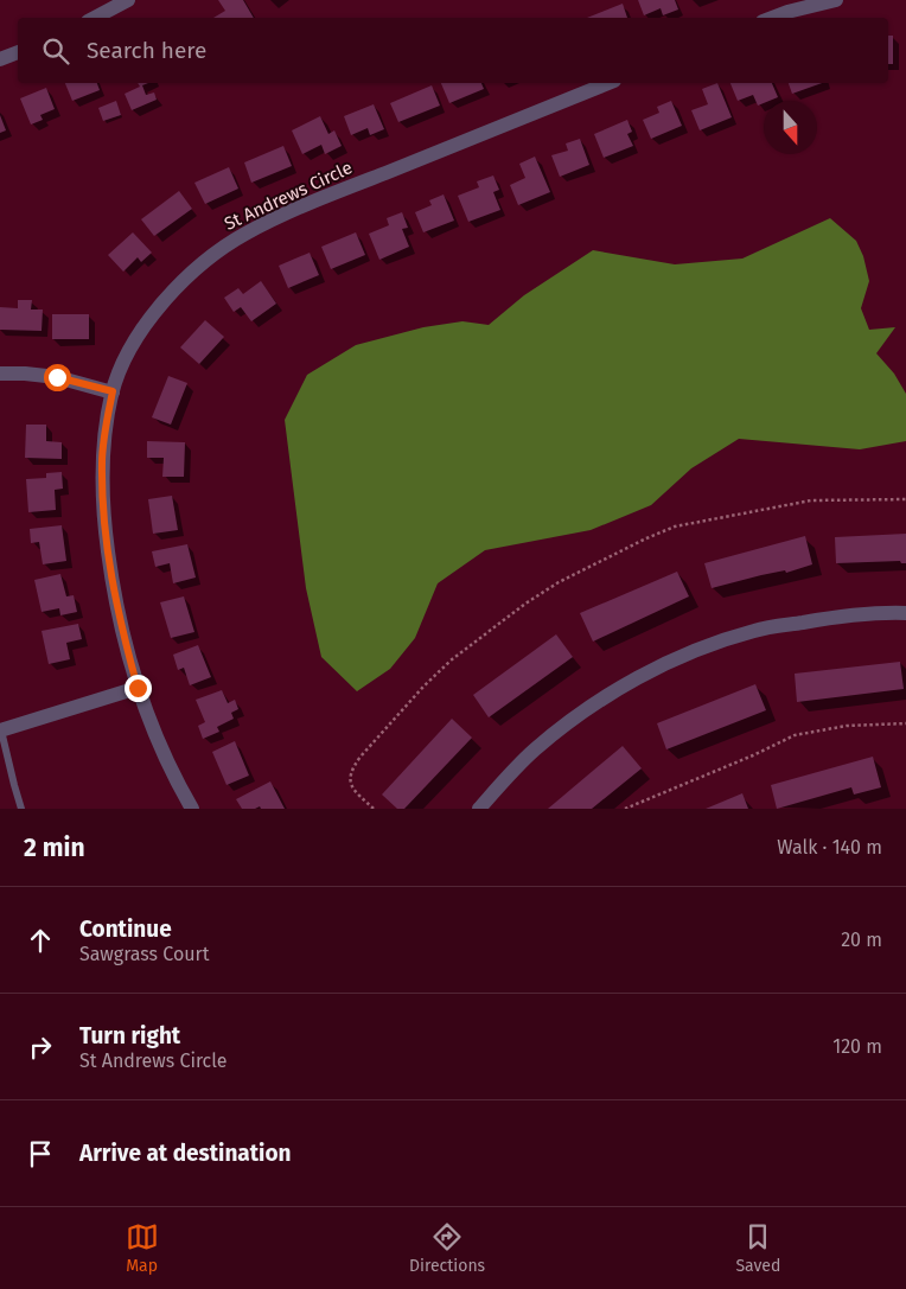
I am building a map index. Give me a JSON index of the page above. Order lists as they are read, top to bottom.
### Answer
{
  "streets": {
    "street": ["St Andrews Circle"]
  },
  "north": "bottom",
  "page": {
    "search": "Search here",
    "heading": ["2 min", "Walk · 140 m"],
    "list": [
      ["Continue", "Sawgrass Court", "20 m"],
      ["Turn right", "St Andrews Circle", "120 m"],
      "Arrive at destination"
    ],
    "nav": ["Map", "Directions", "Saved"]
  }
}
